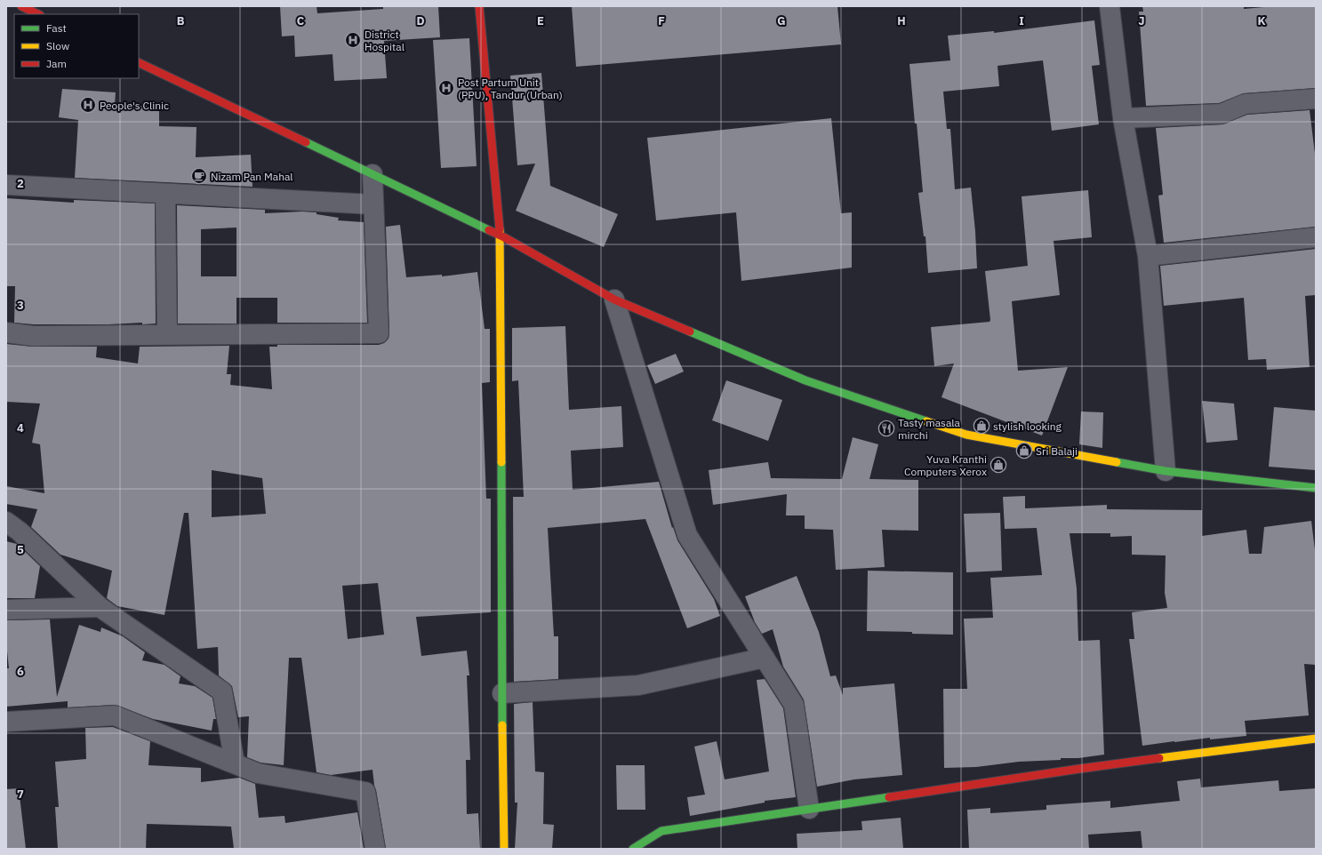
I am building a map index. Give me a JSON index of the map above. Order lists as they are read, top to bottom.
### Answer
{
  "places": {
    "hospital": ["District Hospital", "Post Partum Unit (PPU), Tandur (Urban)", "People's Clinic"],
    "cafe": ["Nizam Pan Mahal"],
    "shop": ["stylish looking", "Sri Balaji", "Yuva Kranthi Computers Xerox"],
    "restaurant": ["Tasty masala mirchi"]
  },
  "legend": ["Fast", "Slow", "Jam"],
  "grid": {
    "columns": [
      "B",
      "C",
      "D",
      "E",
      "F",
      "G",
      "H",
      "I",
      "J",
      "K"
    ],
    "rows": [
      "2",
      "3",
      "4",
      "5",
      "6",
      "7"
    ]
  }
}
